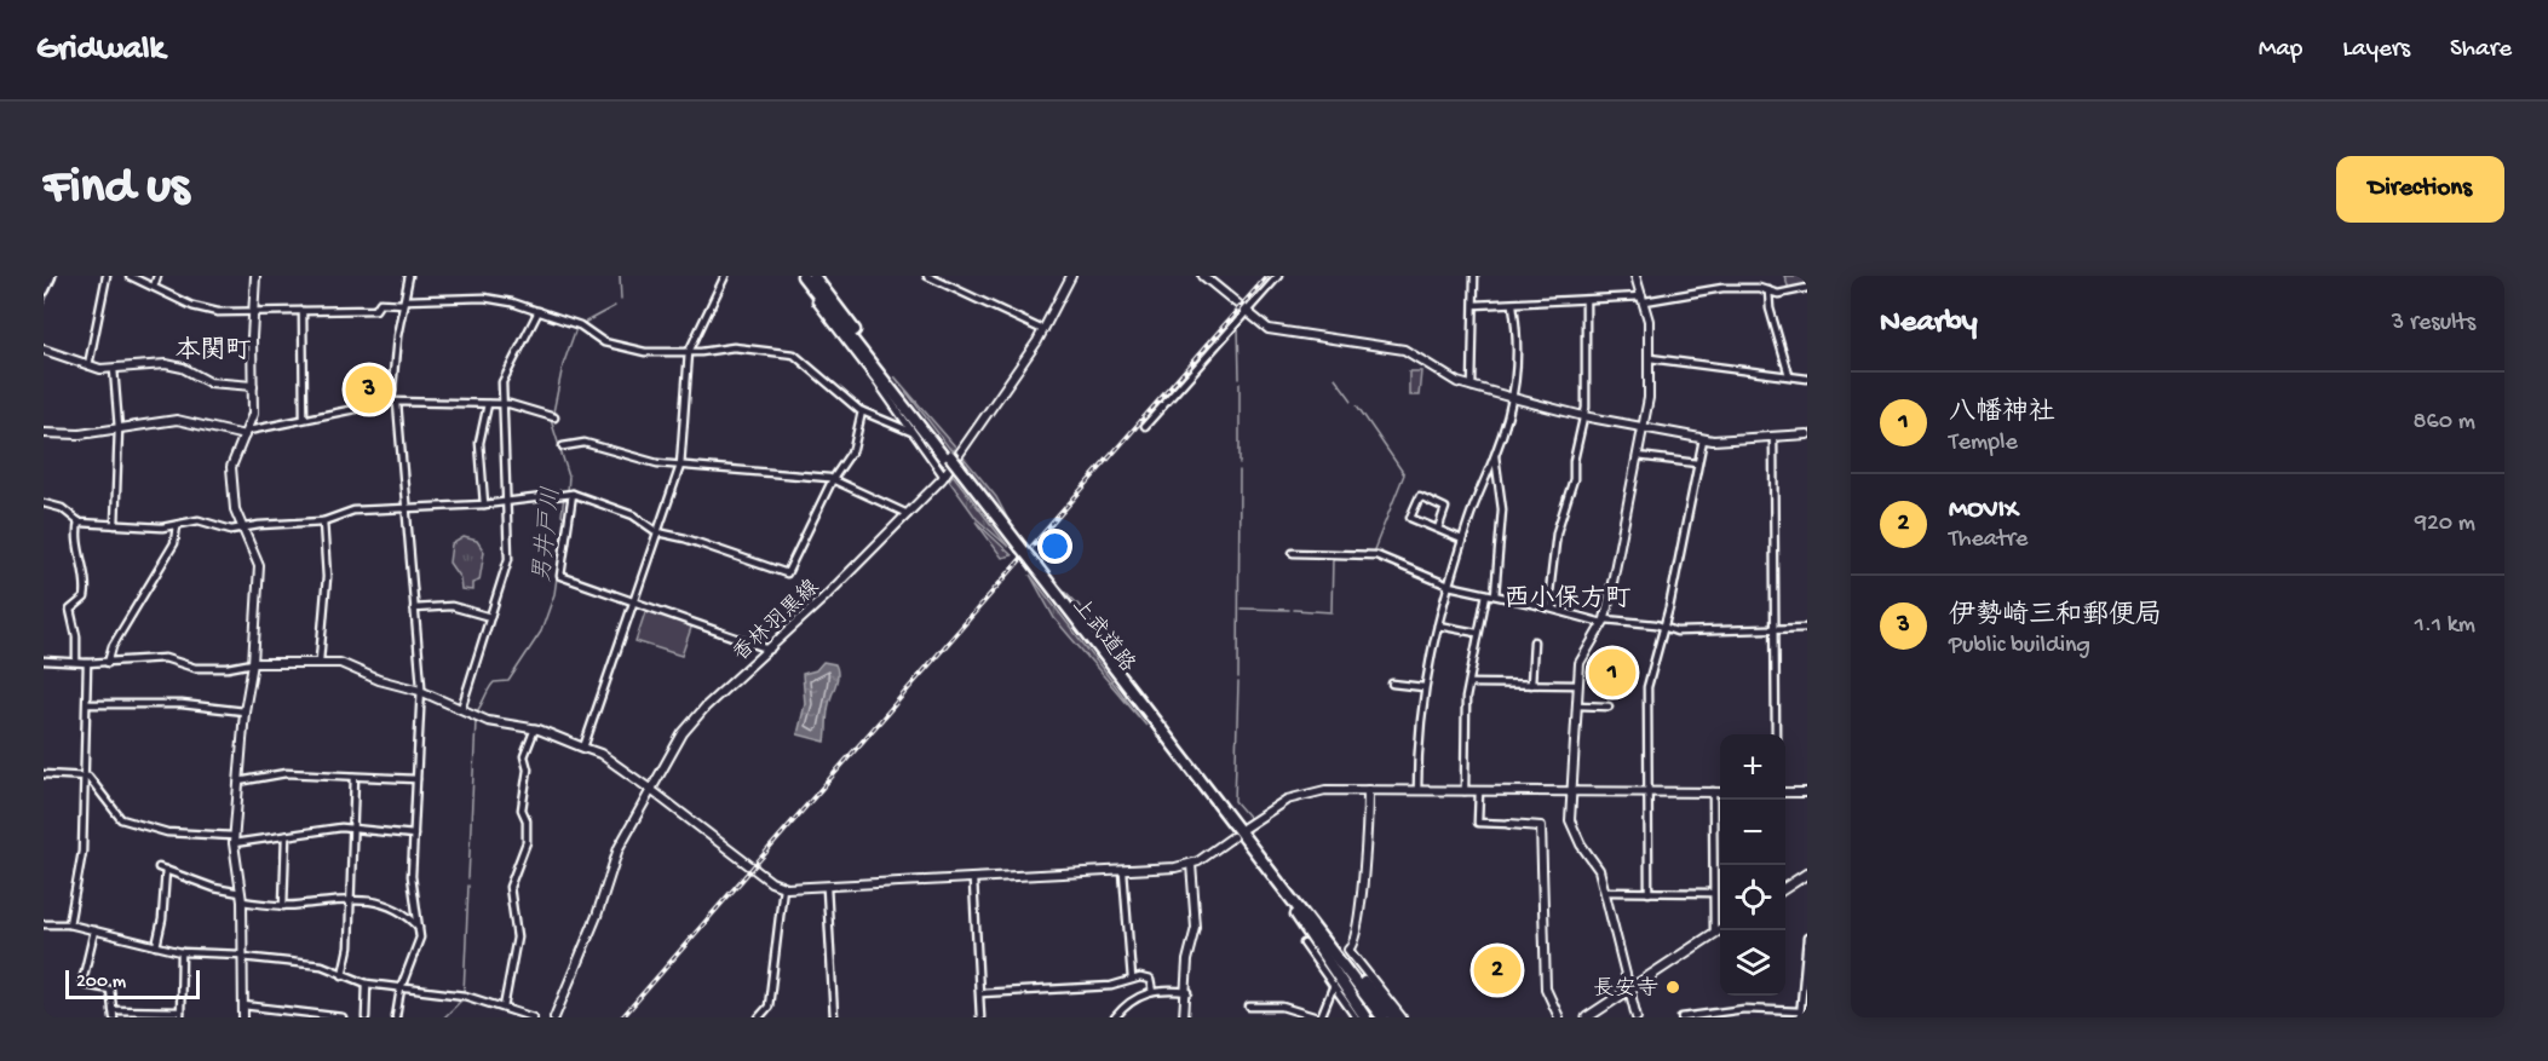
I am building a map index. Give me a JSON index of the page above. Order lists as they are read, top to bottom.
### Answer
{
  "streets": {
    "highway": ["上武道路"],
    "street": ["香林羽黒線"]
  },
  "districts": ["本関町", "西小保方町"],
  "water": ["男井戸川"],
  "places": ["長安寺"],
  "scale_bar": "200 m",
  "page": {
    "header": "Gridwalk",
    "nav": ["Map", "Layers", "Share"],
    "buttons": "Directions",
    "title": "Find us",
    "heading": ["Nearby", "3 results"],
    "pins": ["3", "1", "2"],
    "list": [
      {
        "mark": "1",
        "name": "八幡神社",
        "note": "Temple",
        "value": "860 m"
      },
      {
        "mark": "2",
        "name": "MOVIX",
        "note": "Theatre",
        "value": "920 m"
      },
      {
        "mark": "3",
        "name": "伊勢崎三和郵便局",
        "note": "Public building",
        "value": "1.1 km"
      }
    ],
    "map_buttons": ["+", "−"],
    "scale": "200 m"
  }
}
